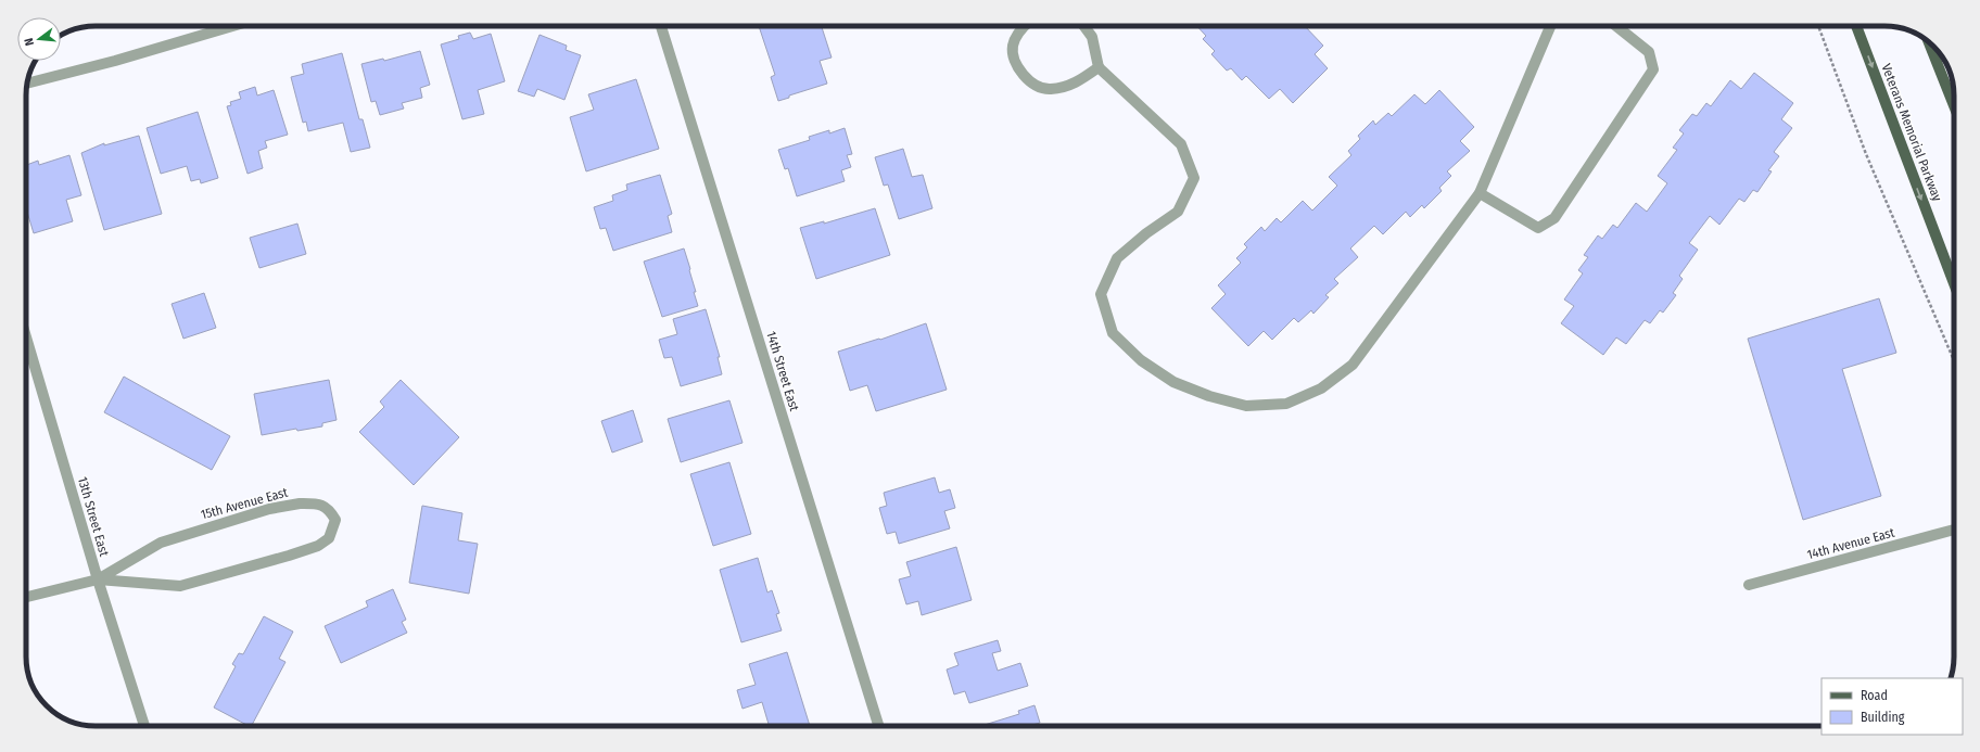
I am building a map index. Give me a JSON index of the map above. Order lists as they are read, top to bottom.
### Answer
{
  "streets": {
    "main road": ["Veterans Memorial Parkway"],
    "street": [
      "14th Street East",
      "15th Avenue East",
      "13th Street East",
      "14th Avenue East"
    ]
  },
  "crossings": [
    ["15th Avenue East", "13th Street East"]
  ],
  "one_way": ["Veterans Memorial Parkway"],
  "legend": ["Road", "Building"],
  "north": "left"
}
